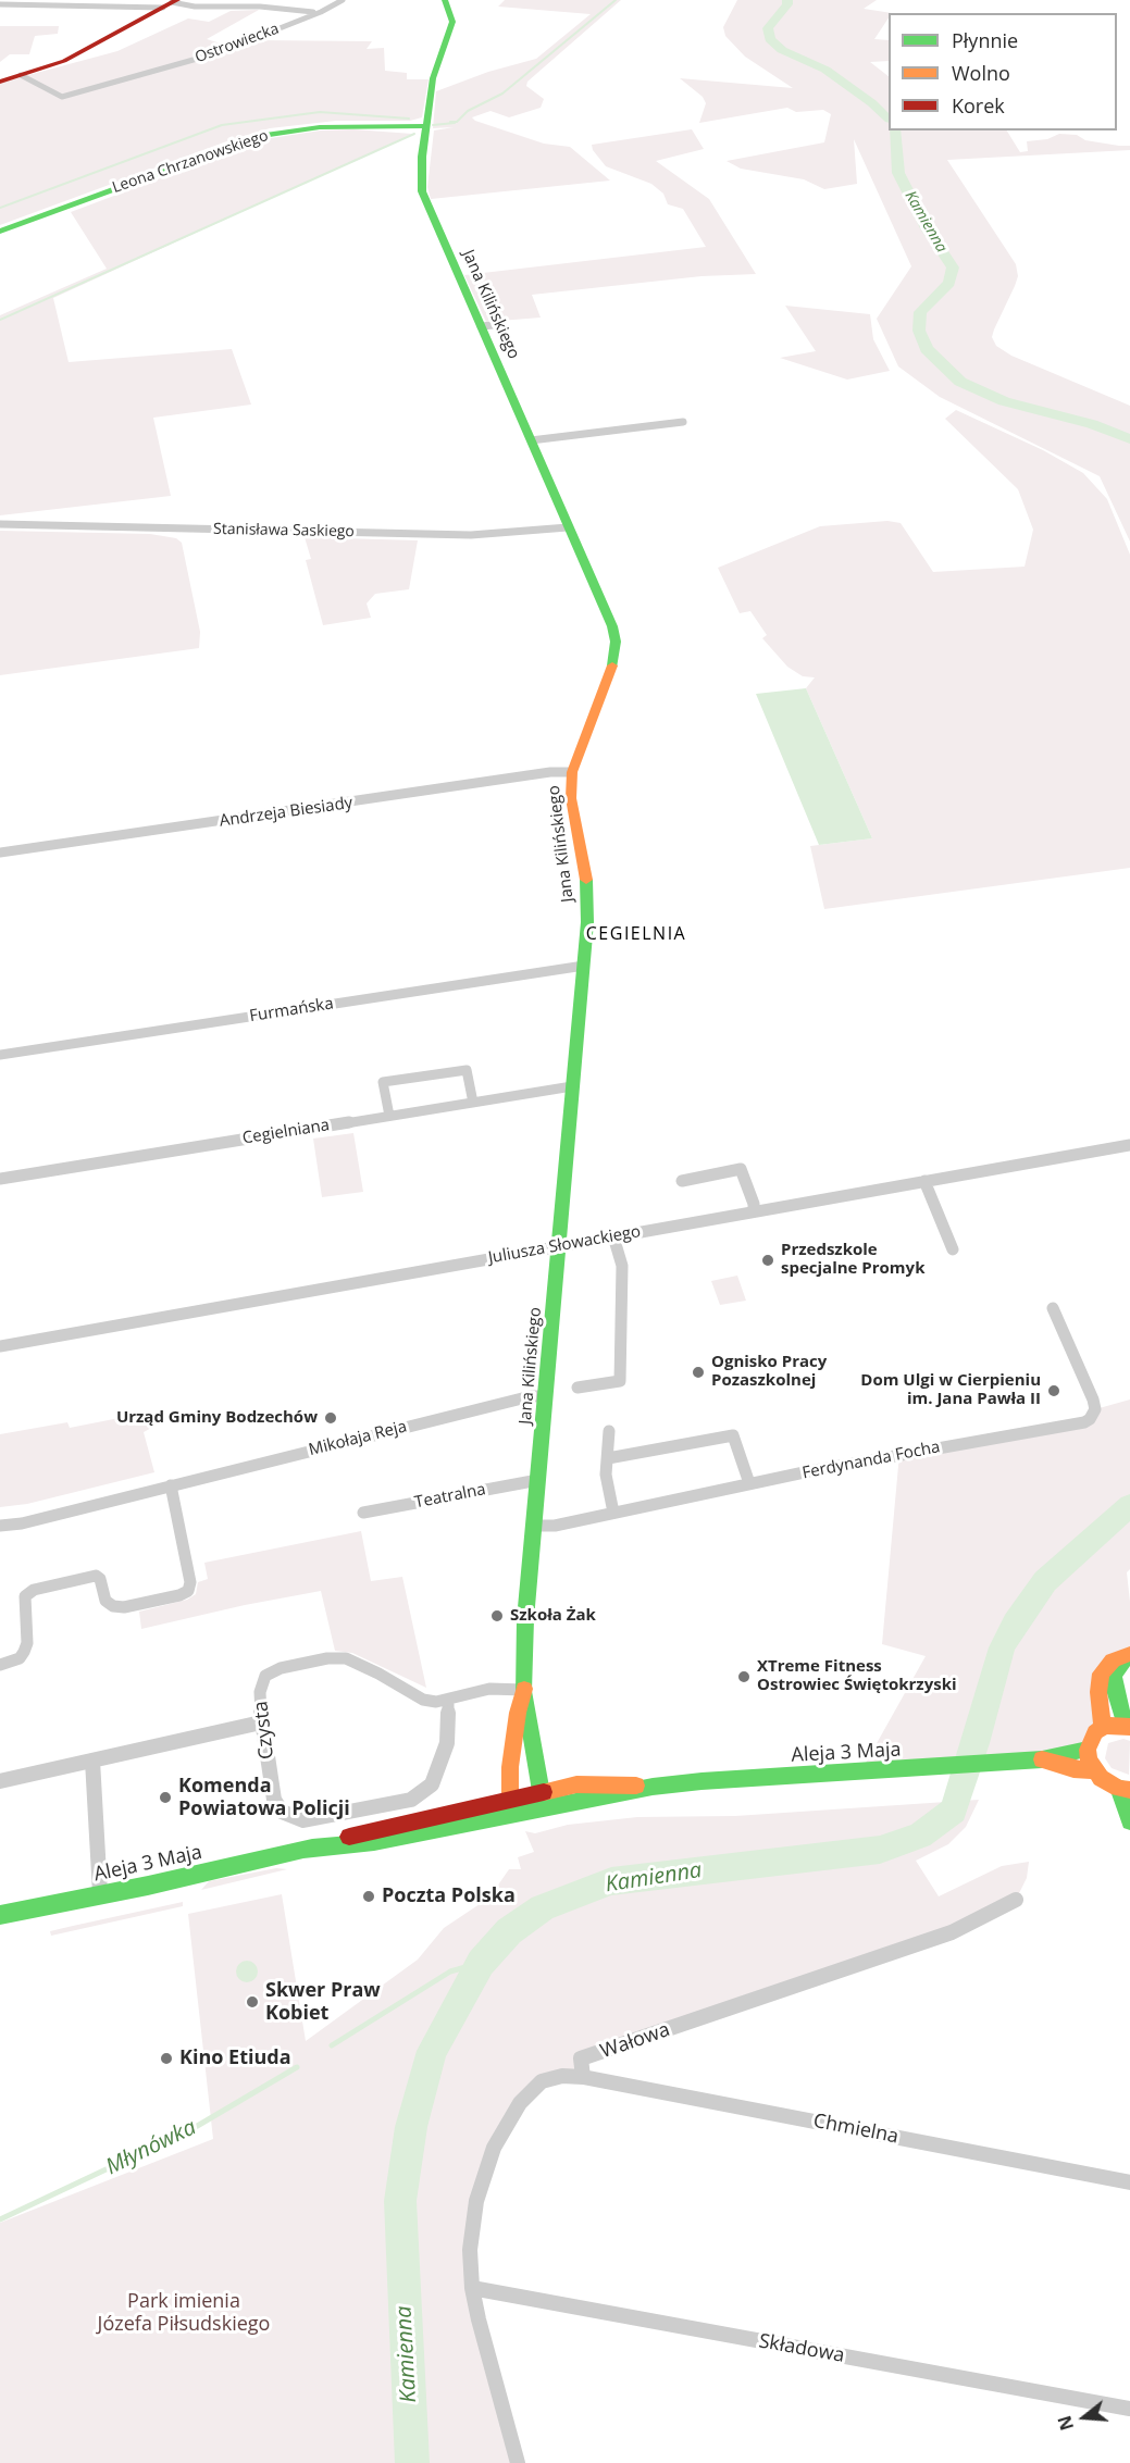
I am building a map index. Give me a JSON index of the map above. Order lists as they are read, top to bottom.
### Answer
{
  "streets": {
    "street": [
      "Ostrowiecka",
      "Leona Chrzanowskiego",
      "Jana Kilińskiego",
      "Stanisława Saskiego",
      "Andrzeja Biesiady",
      "Furmańska",
      "Cegielniana",
      "Juliusza Słowackiego",
      "Mikołaja Reja",
      "Ferdynanda Focha",
      "Teatralna",
      "Czysta",
      "Aleja 3 Maja",
      "Wałowa",
      "Chmielna",
      "Składowa"
    ]
  },
  "crossings": [
    ["Leona Chrzanowskiego", "Jana Kilińskiego"],
    ["Jana Kilińskiego", "Stanisława Saskiego"],
    ["Jana Kilińskiego", "Andrzeja Biesiady"],
    ["Jana Kilińskiego", "Furmańska"],
    ["Jana Kilińskiego", "Cegielniana"],
    ["Jana Kilińskiego", "Juliusza Słowackiego"],
    ["Jana Kilińskiego", "Mikołaja Reja"],
    ["Jana Kilińskiego", "Ferdynanda Focha"],
    ["Jana Kilińskiego", "Teatralna"],
    ["Jana Kilińskiego", "Czysta"],
    ["Jana Kilińskiego", "Aleja 3 Maja"],
    ["Wałowa", "Chmielna"]
  ],
  "districts": ["CEGIELNIA"],
  "water": ["Kamienna", "Młynówka"],
  "parks": ["Park imienia Józefa Piłsudskiego"],
  "places": [
    "Przedszkole specjalne Promyk",
    "Ognisko Pracy Pozaszkolnej",
    "Dom Ulgi w Cierpieniu im. Jana Pawła II",
    "Urząd Gminy Bodzechów",
    "Szkoła Żak",
    "XTreme Fitness Ostrowiec Świętokrzyski",
    "Komenda Powiatowa Policji",
    "Poczta Polska",
    "Skwer Praw Kobiet",
    "Kino Etiuda"
  ],
  "legend": ["Płynnie", "Wolno", "Korek"],
  "north": "left"
}
